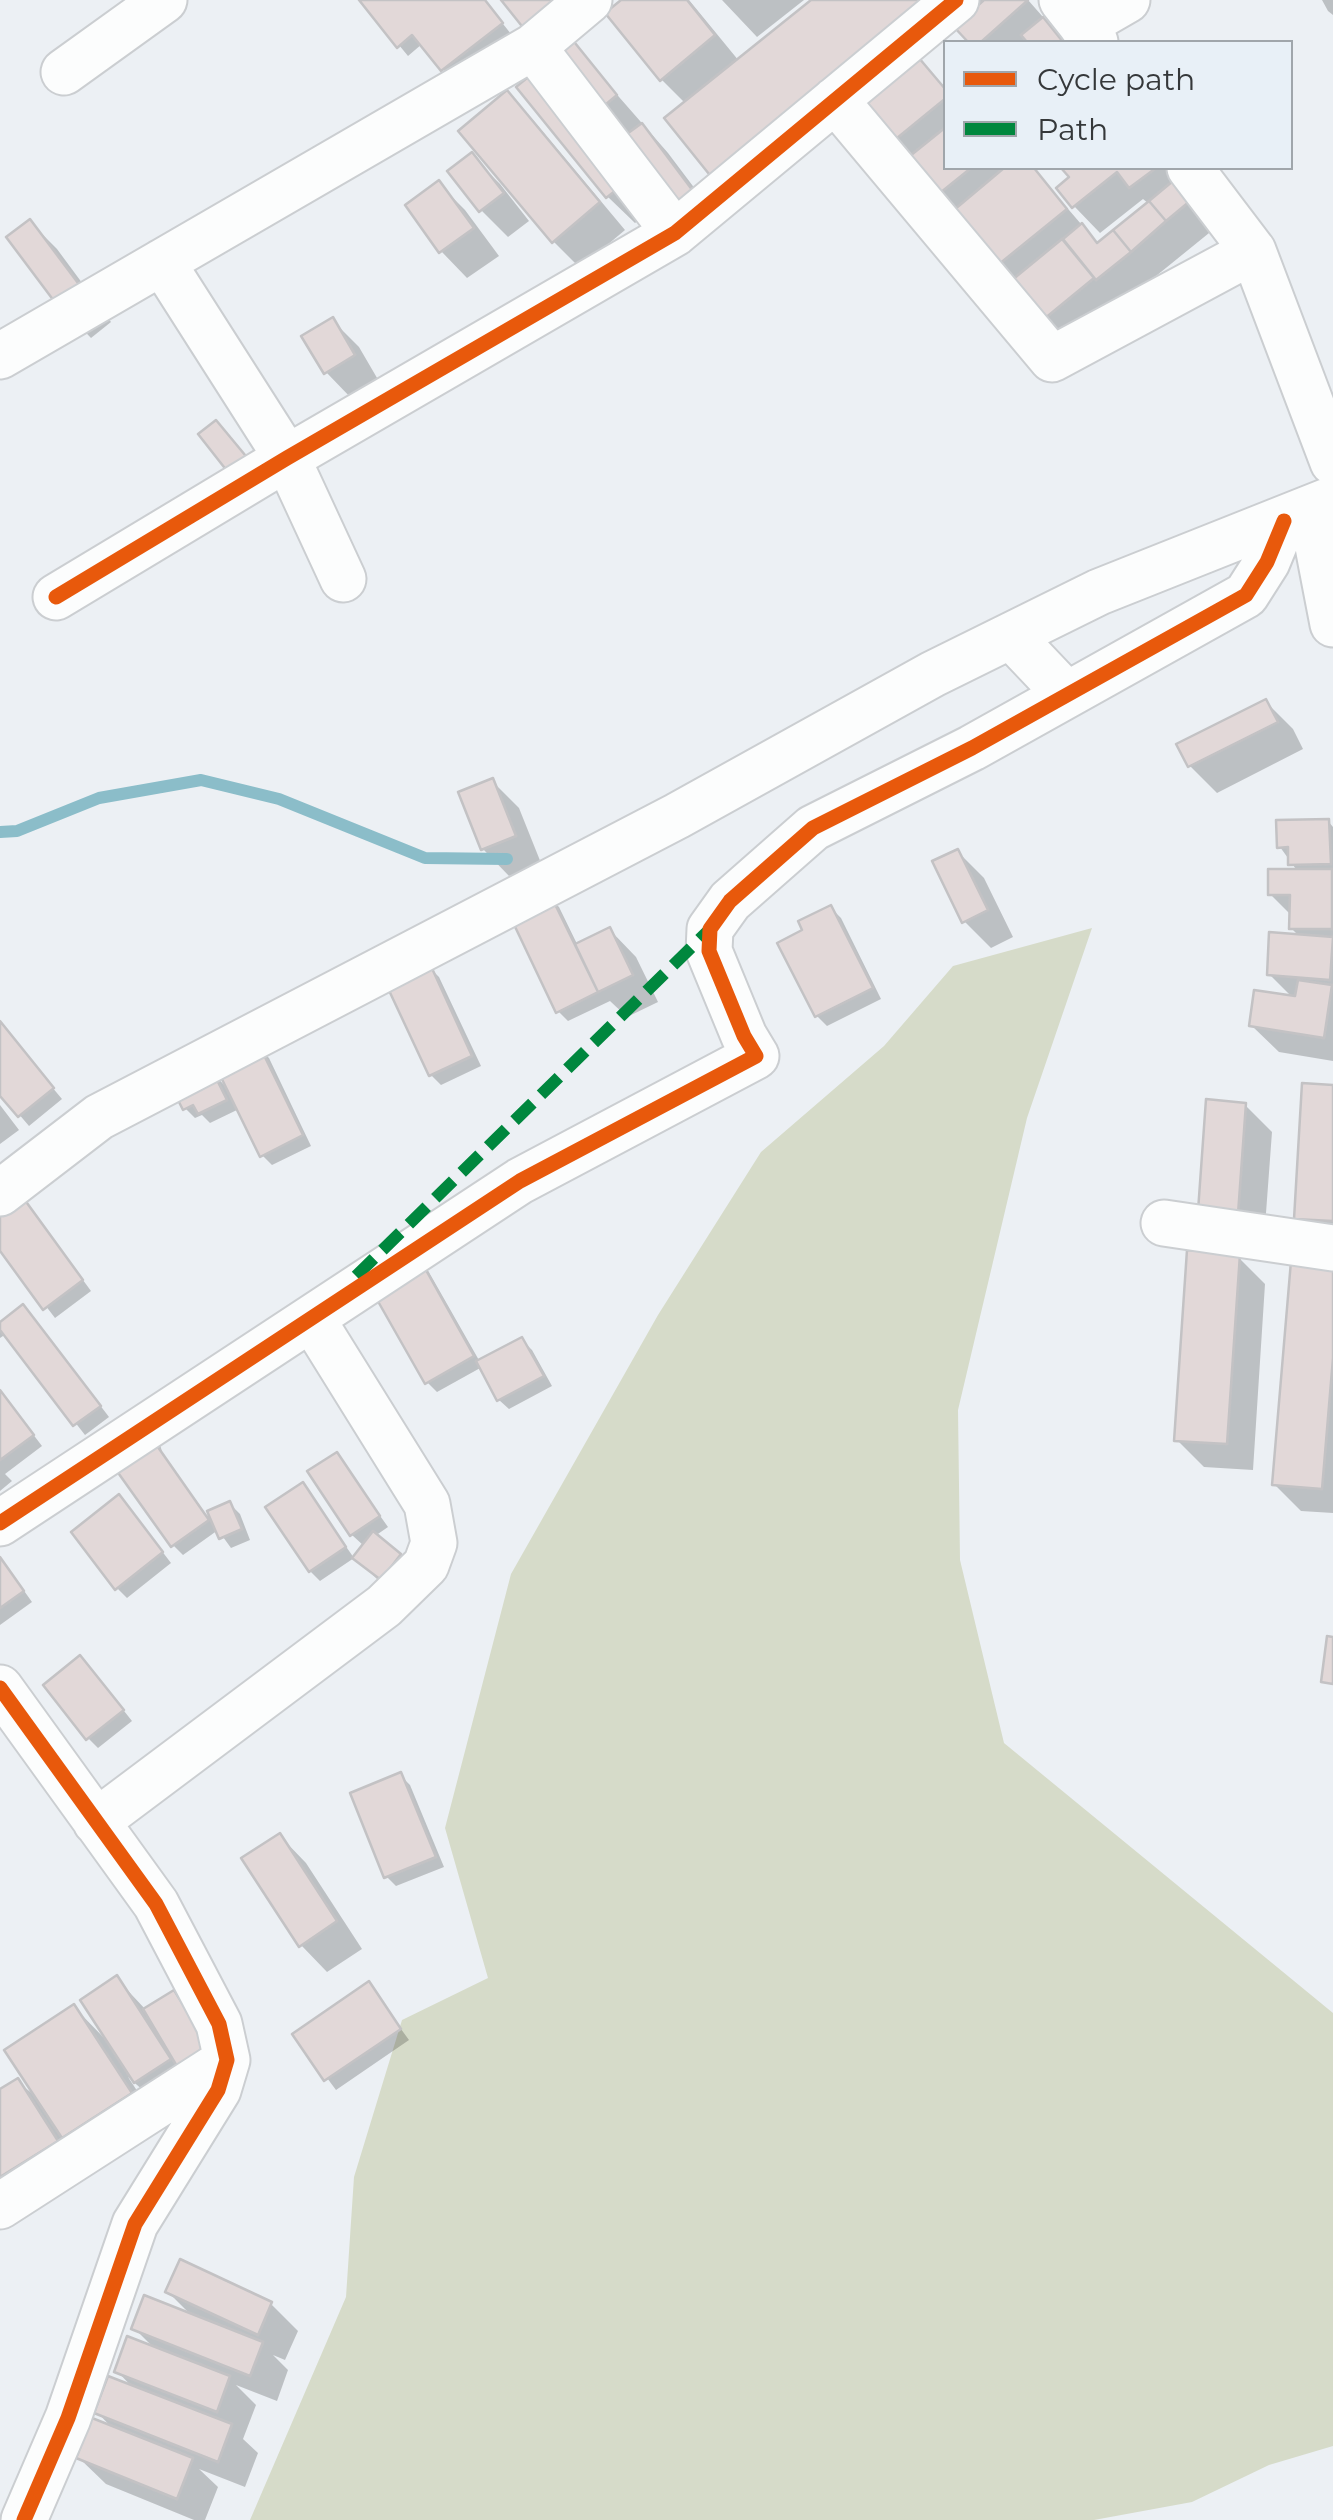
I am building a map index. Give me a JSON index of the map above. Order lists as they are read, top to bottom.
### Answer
{
  "legend": ["Cycle path", "Path"]
}
